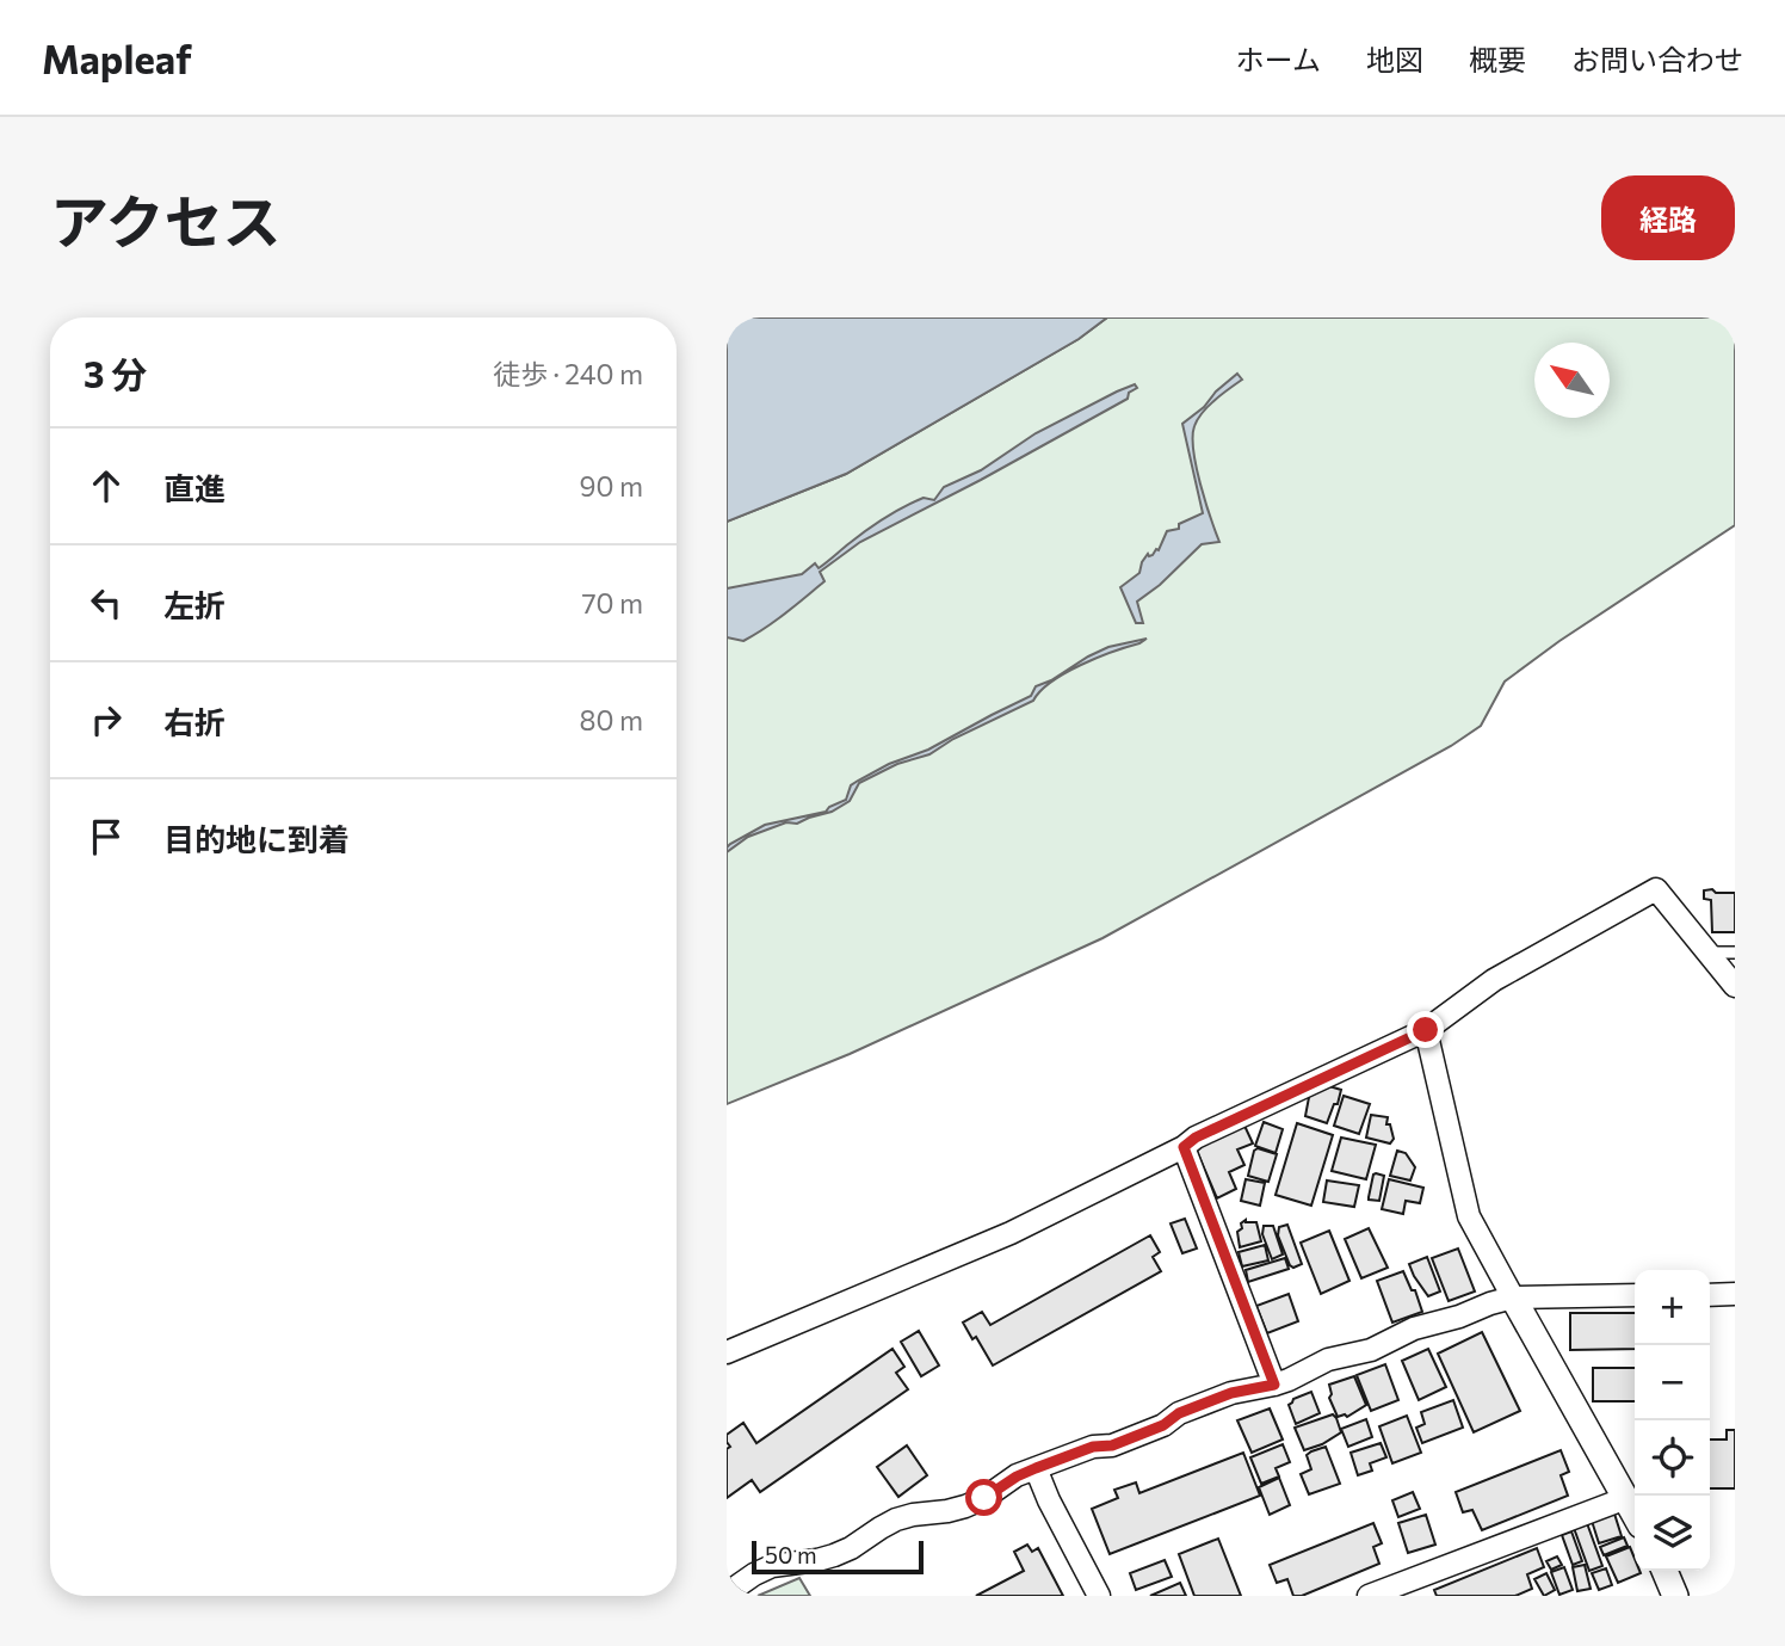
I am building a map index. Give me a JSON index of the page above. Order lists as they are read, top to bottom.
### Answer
{
  "scale_bar": "50 m",
  "north": "top left",
  "page": {
    "header": "Mapleaf",
    "nav": [
      "ホーム",
      "地図",
      "概要",
      "お問い合わせ"
    ],
    "title": "アクセス",
    "buttons": "経路",
    "heading": ["3 分", "徒歩 · 240 m"],
    "list": [
      ["直進", "90 m"],
      ["左折", "70 m"],
      ["右折", "80 m"],
      "目的地に到着"
    ],
    "map_buttons": ["+", "−"],
    "scale": "50 m"
  }
}
